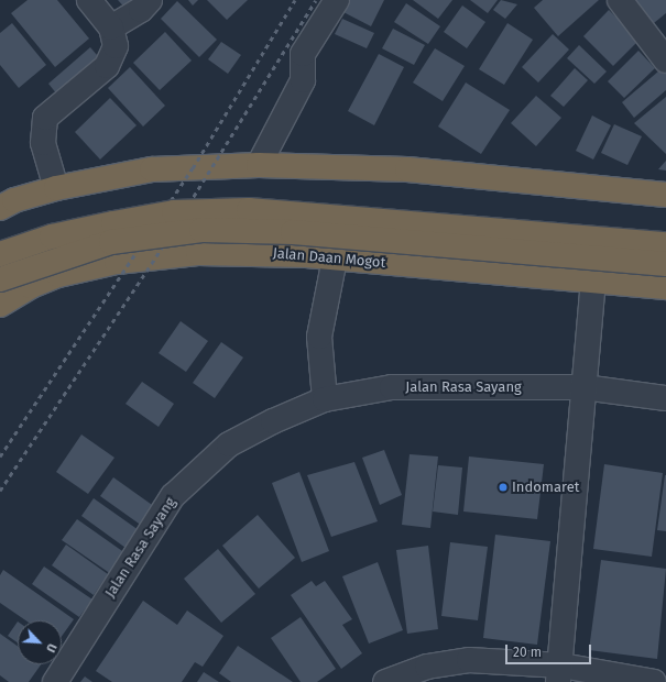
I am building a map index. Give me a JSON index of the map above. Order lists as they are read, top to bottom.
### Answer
{
  "streets": {
    "highway": ["Jalan Daan Mogot"],
    "street": ["Jalan Rasa Sayang"]
  },
  "places": ["Indomaret"],
  "scale_bar": "20 m",
  "north": "bottom right"
}
